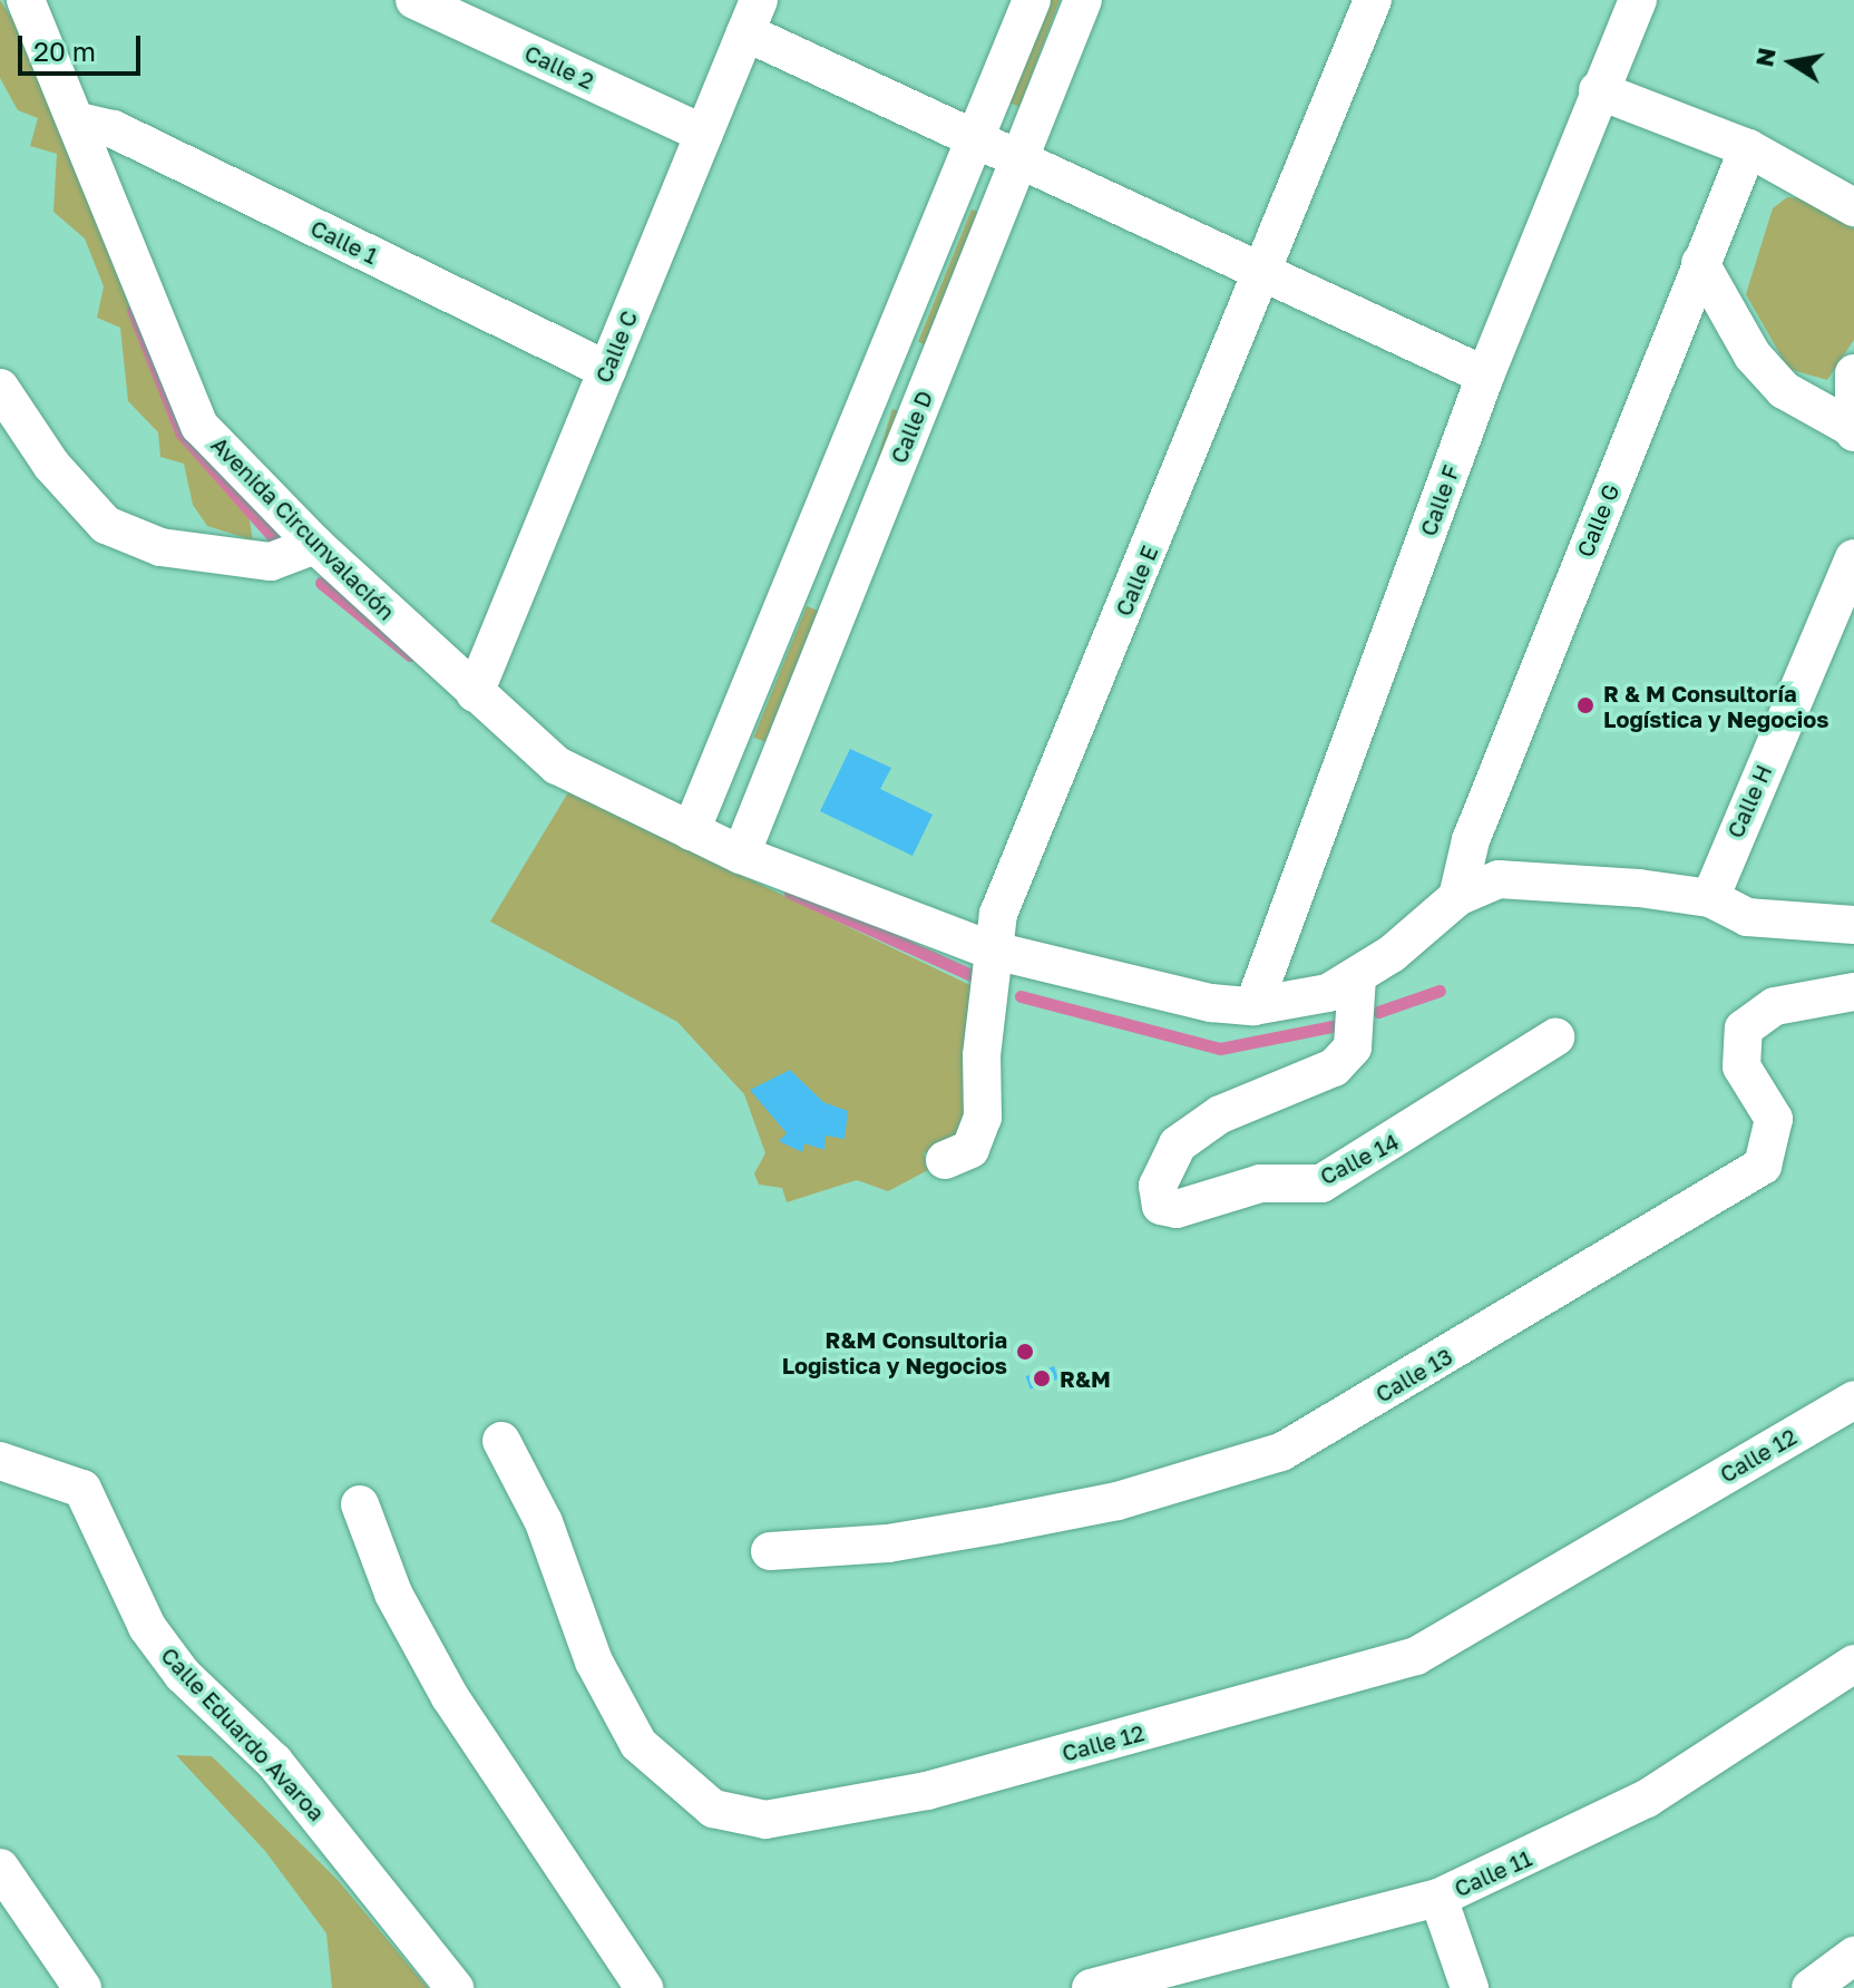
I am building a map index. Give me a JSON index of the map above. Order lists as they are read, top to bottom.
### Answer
{
  "streets": {
    "street": [
      "Calle 2",
      "Calle 1",
      "Calle C",
      "Calle D",
      "Calle F",
      "Calle G",
      "Avenida Circunvalación",
      "Calle E",
      "Calle H",
      "Calle 14",
      "Calle 13",
      "Calle 12",
      "Calle Eduardo Avaroa",
      "Calle 11"
    ]
  },
  "crossings": [
    ["Calle 2", "Calle C"],
    ["Calle 1", "Calle C"],
    ["Calle 1", "Avenida Circunvalación"],
    ["Calle C", "Avenida Circunvalación"],
    ["Calle D", "Avenida Circunvalación"],
    ["Calle F", "Avenida Circunvalación"],
    ["Avenida Circunvalación", "Calle E"]
  ],
  "places": ["R & M Consultoría Logística y Negocios", "R&M Consultoria Logistica y Negocios", "R&M"],
  "scale_bar": "20 m",
  "north": "left"
}
